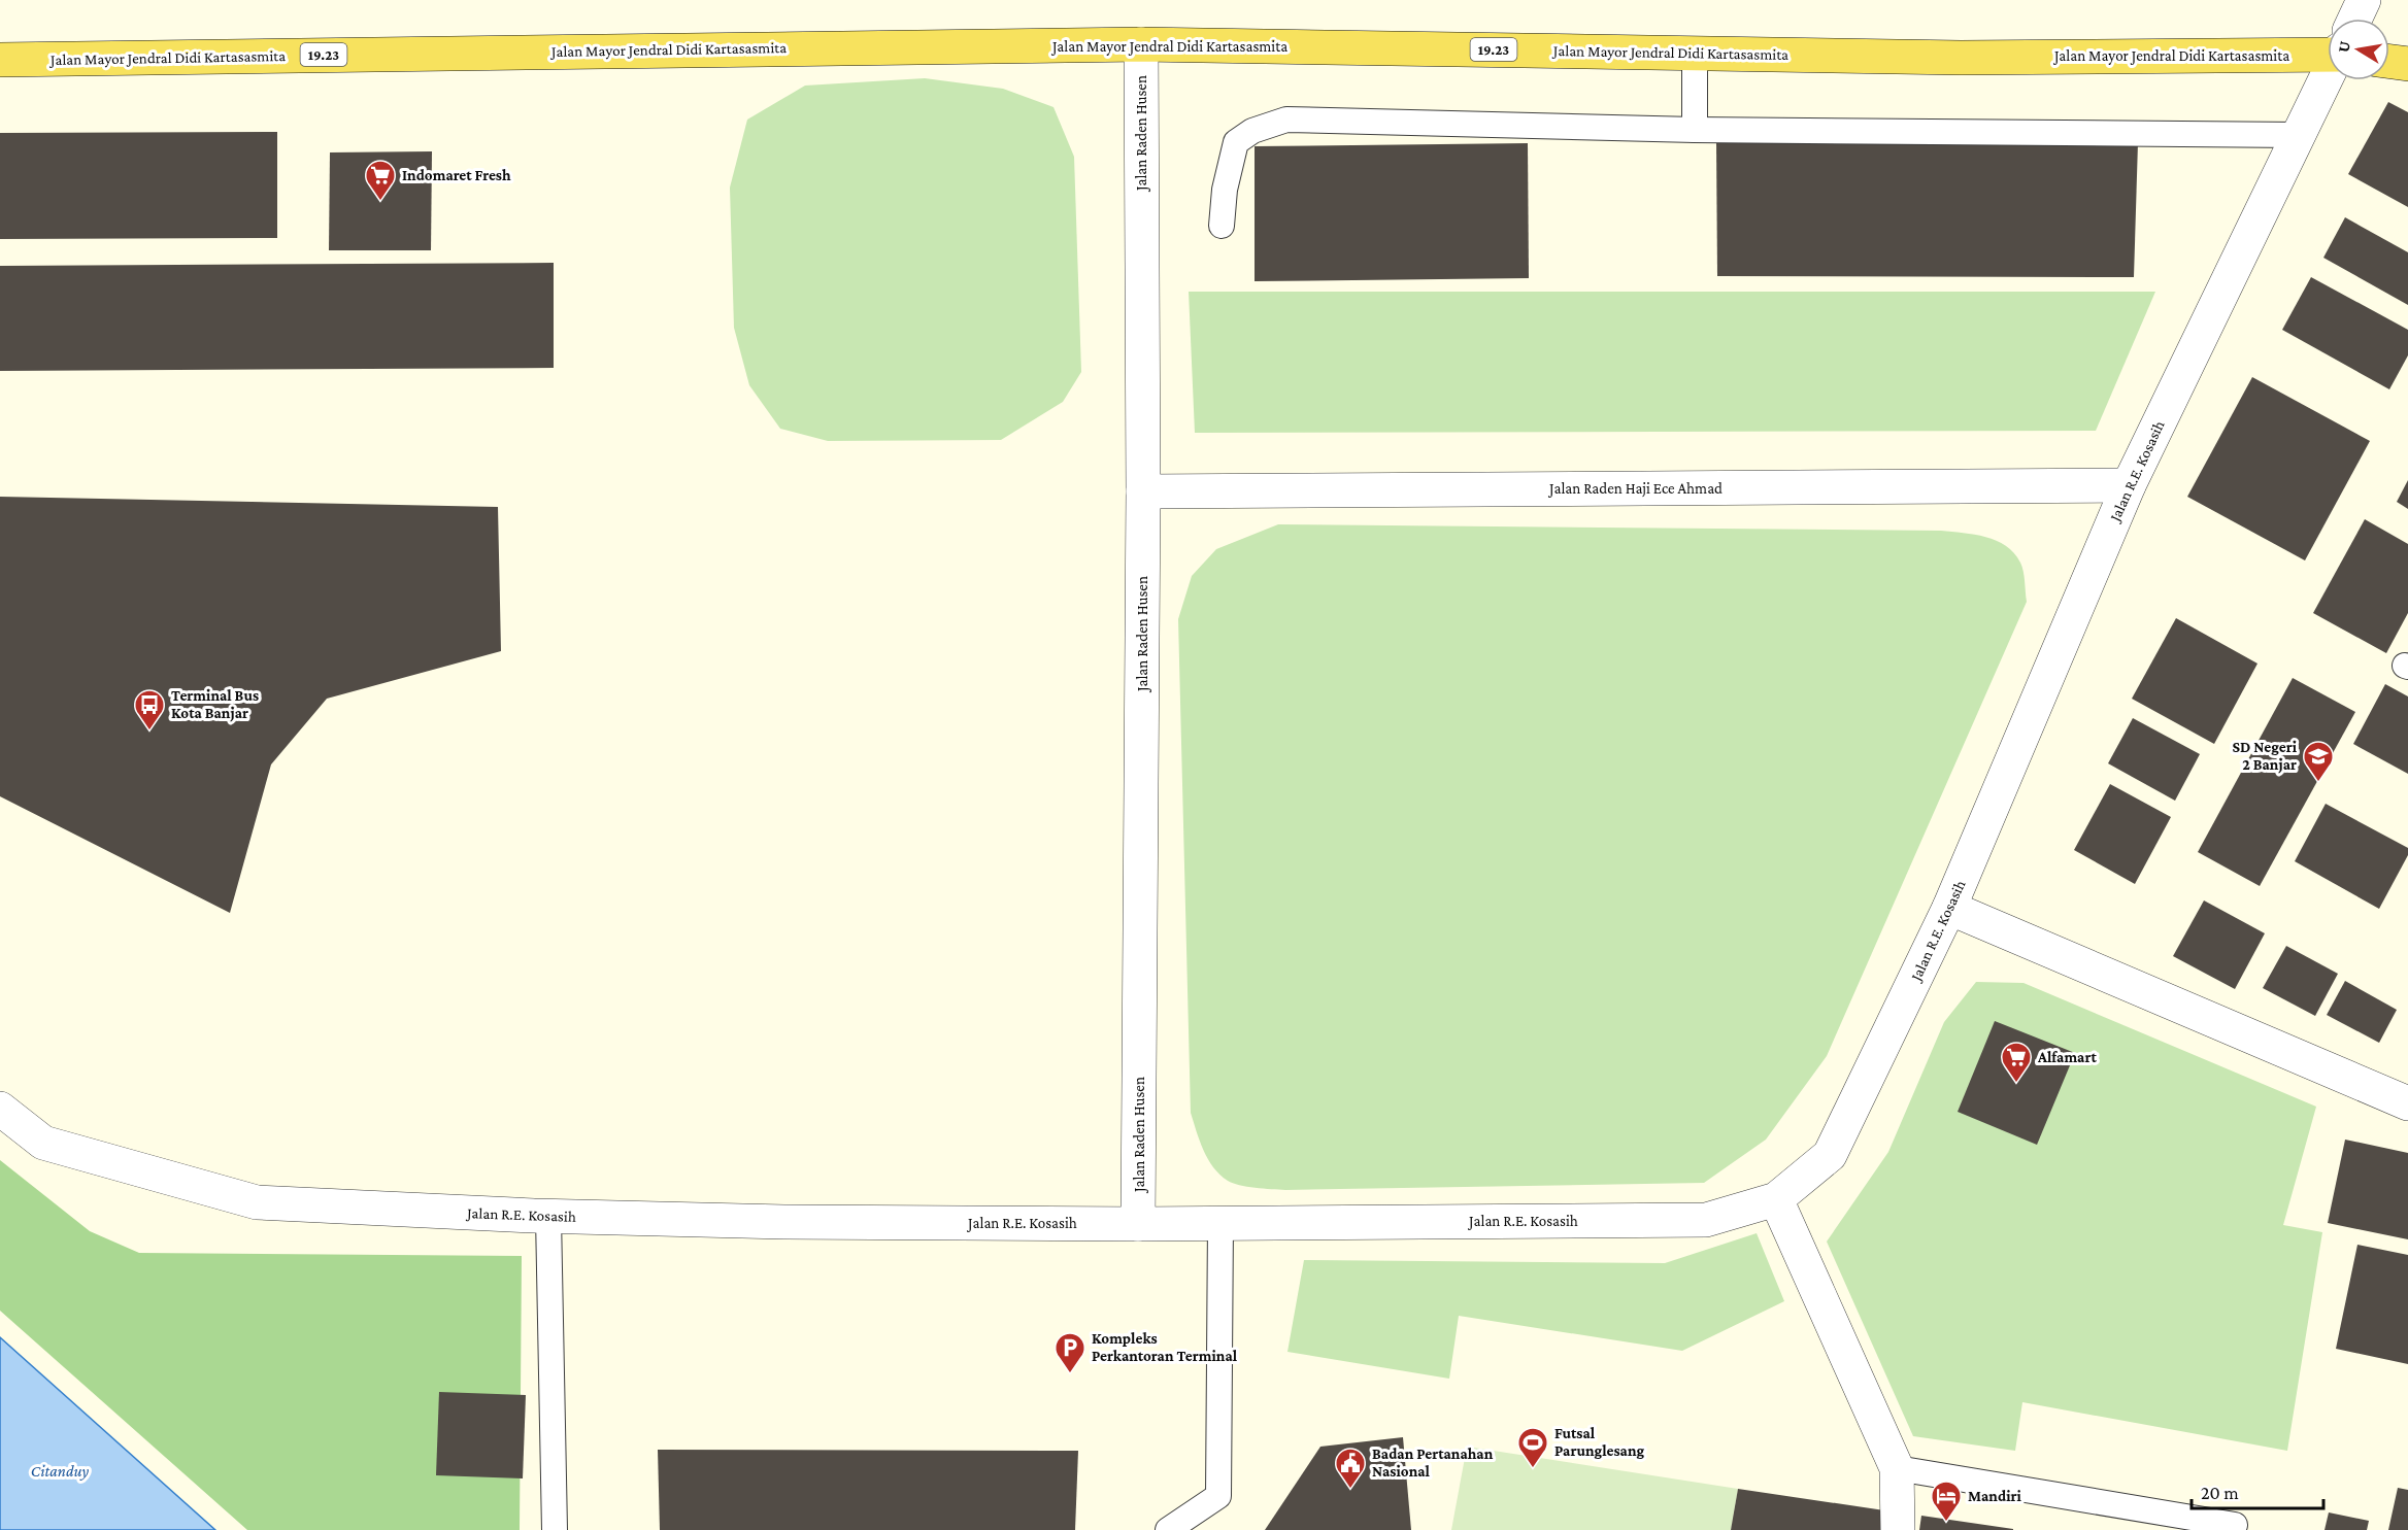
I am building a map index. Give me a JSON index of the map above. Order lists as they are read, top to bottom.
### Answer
{
  "streets": {
    "main road": ["Jalan Mayor Jendral Didi Kartasasmita", "19.23"],
    "street": ["Jalan Raden Husen", "Jalan R.E. Kosasih", "Jalan Raden Haji Ece Ahmad"]
  },
  "crossings": [
    ["Jalan Mayor Jendral Didi Kartasasmita", "Jalan Raden Husen"],
    ["Jalan Raden Husen", "Jalan R.E. Kosasih"],
    ["Jalan Raden Husen", "Jalan Raden Haji Ece Ahmad"],
    ["Jalan R.E. Kosasih", "Jalan Raden Haji Ece Ahmad"]
  ],
  "water": ["Citanduy"],
  "places": {
    "supermarket": ["Indomaret Fresh", "Alfamart"],
    "bus stop": ["Terminal Bus Kota Banjar"],
    "school or university": ["SD Negeri 2 Banjar"],
    "parking": ["Kompleks Perkantoran Terminal"],
    "sports": ["Futsal Parunglesang"],
    "public building": ["Badan Pertanahan Nasional"],
    "hotel": ["Mandiri"]
  },
  "scale_bar": "20 m",
  "north": "left"
}
